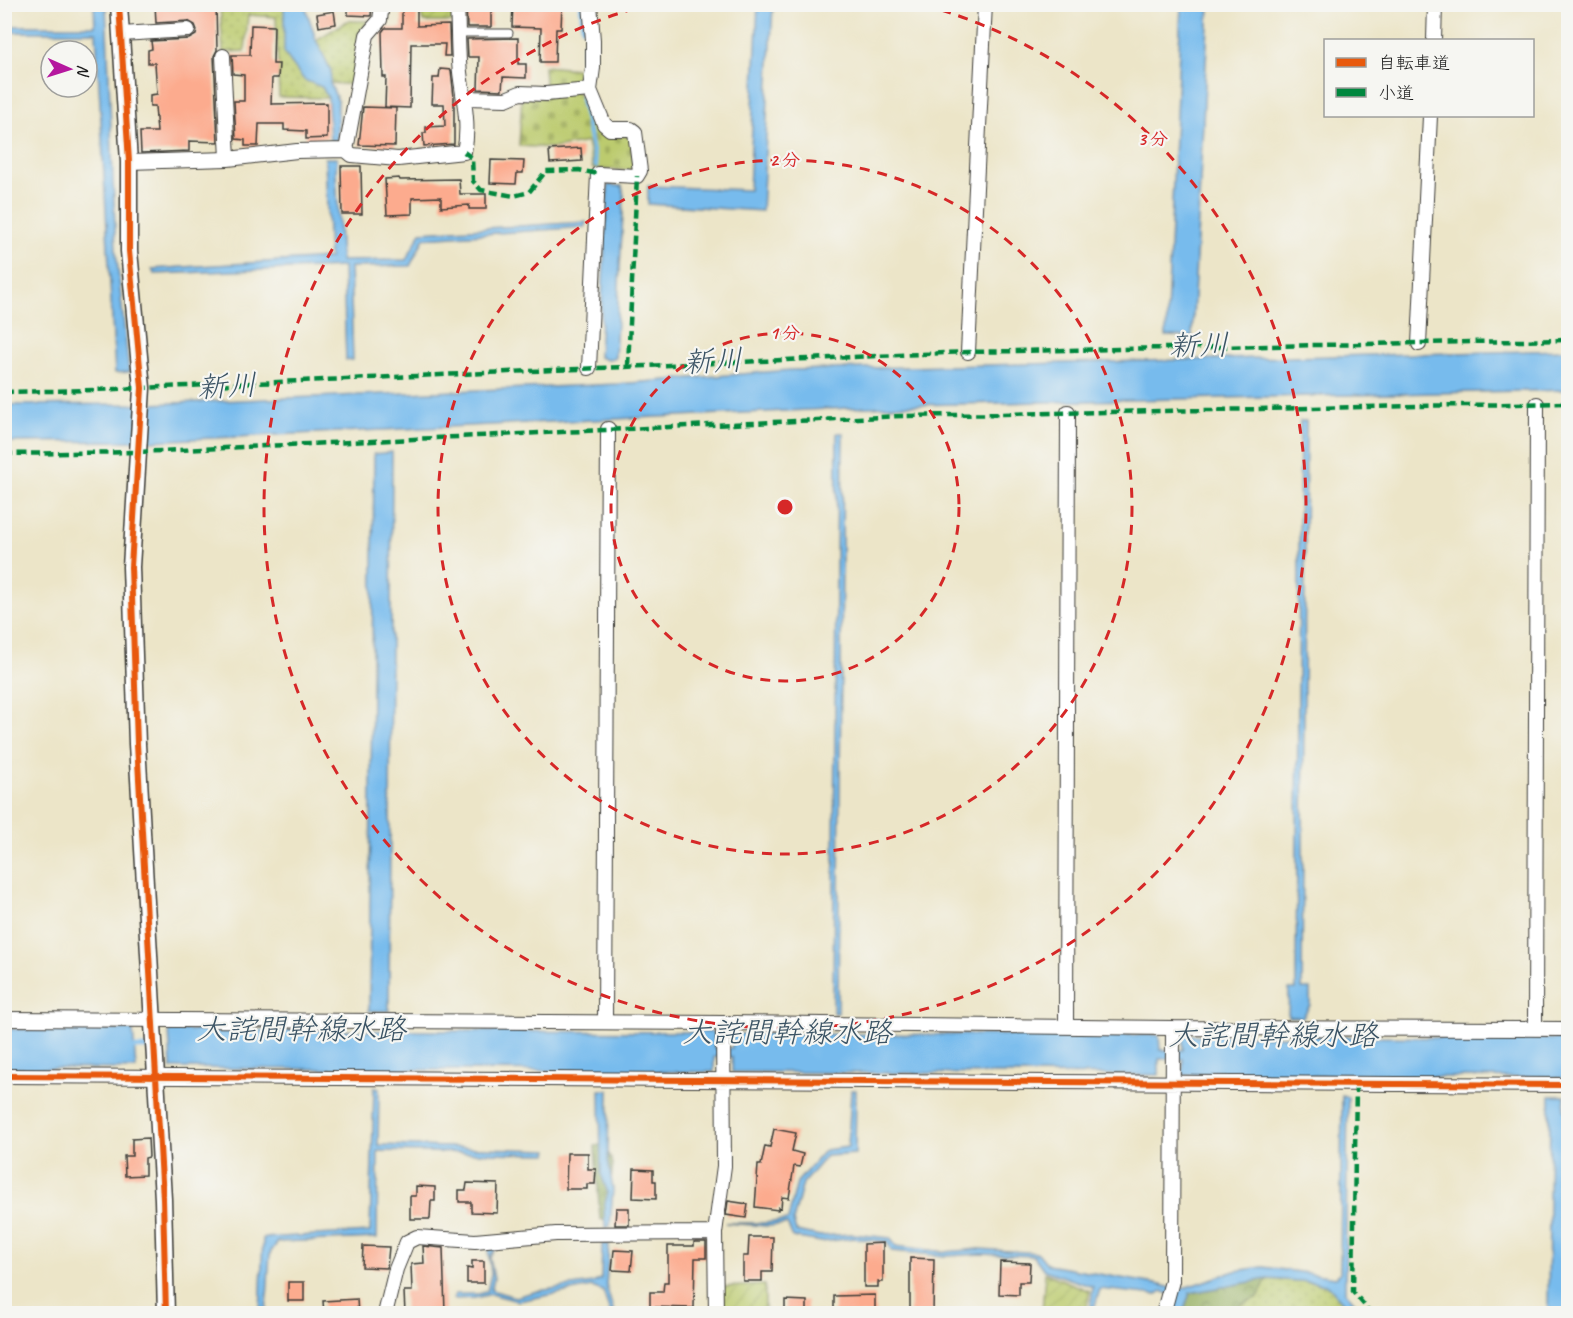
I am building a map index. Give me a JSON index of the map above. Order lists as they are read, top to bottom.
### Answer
{
  "water": ["新川", "大詫間幹線水路"],
  "legend": ["自転車道", "小道"],
  "north": "right",
  "rings": ["3 分", "2 分", "1 分"]
}
